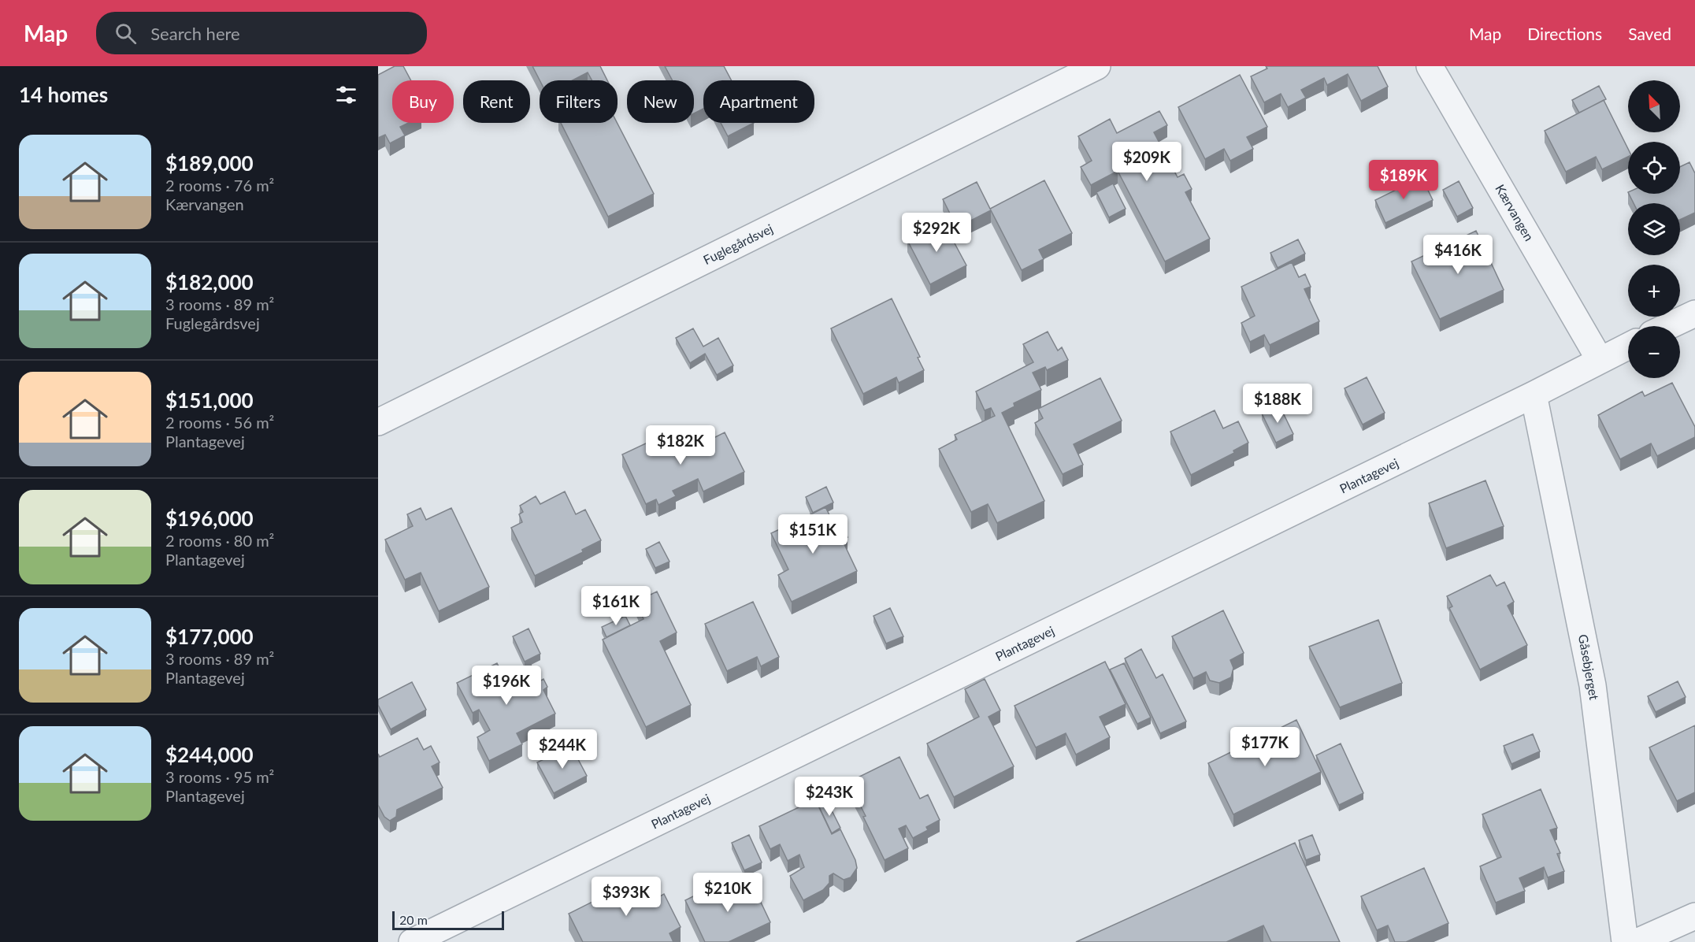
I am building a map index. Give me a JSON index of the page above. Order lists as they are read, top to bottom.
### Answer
{
  "streets": {
    "street": [
      "Kærvangen",
      "Fuglegårdsvej",
      "Plantagevej",
      "Gåsebjerget"
    ]
  },
  "crossings": [
    ["Kærvangen", "Plantagevej"],
    ["Plantagevej", "Gåsebjerget"]
  ],
  "scale_bar": "20 m",
  "north": "top left",
  "page": {
    "header": "Map",
    "search": "Search here",
    "nav": ["Map", "Directions", "Saved"],
    "heading": "14 homes",
    "map_buttons": ["+", "−"],
    "chip": [
      "Buy",
      "Rent",
      "Filters",
      "New",
      "Apartment"
    ],
    "list": [
      {
        "name": "$189,000",
        "note": "2 rooms · 76 m² · Kærvangen"
      },
      {
        "name": "$182,000",
        "note": "3 rooms · 89 m² · Fuglegårdsvej"
      },
      {
        "name": "$151,000",
        "note": "2 rooms · 56 m² · Plantagevej"
      },
      {
        "name": "$196,000",
        "note": "2 rooms · 80 m² · Plantagevej"
      },
      {
        "name": "$177,000",
        "note": "3 rooms · 89 m² · Plantagevej"
      },
      {
        "name": "$244,000",
        "note": "3 rooms · 95 m² · Plantagevej"
      }
    ],
    "price": [
      "$209K",
      "$189K",
      "$292K",
      "$416K",
      "$188K",
      "$182K",
      "$151K",
      "$161K",
      "$196K",
      "$177K",
      "$244K",
      "$243K",
      "$210K",
      "$393K"
    ],
    "scale": "20 m"
  }
}
